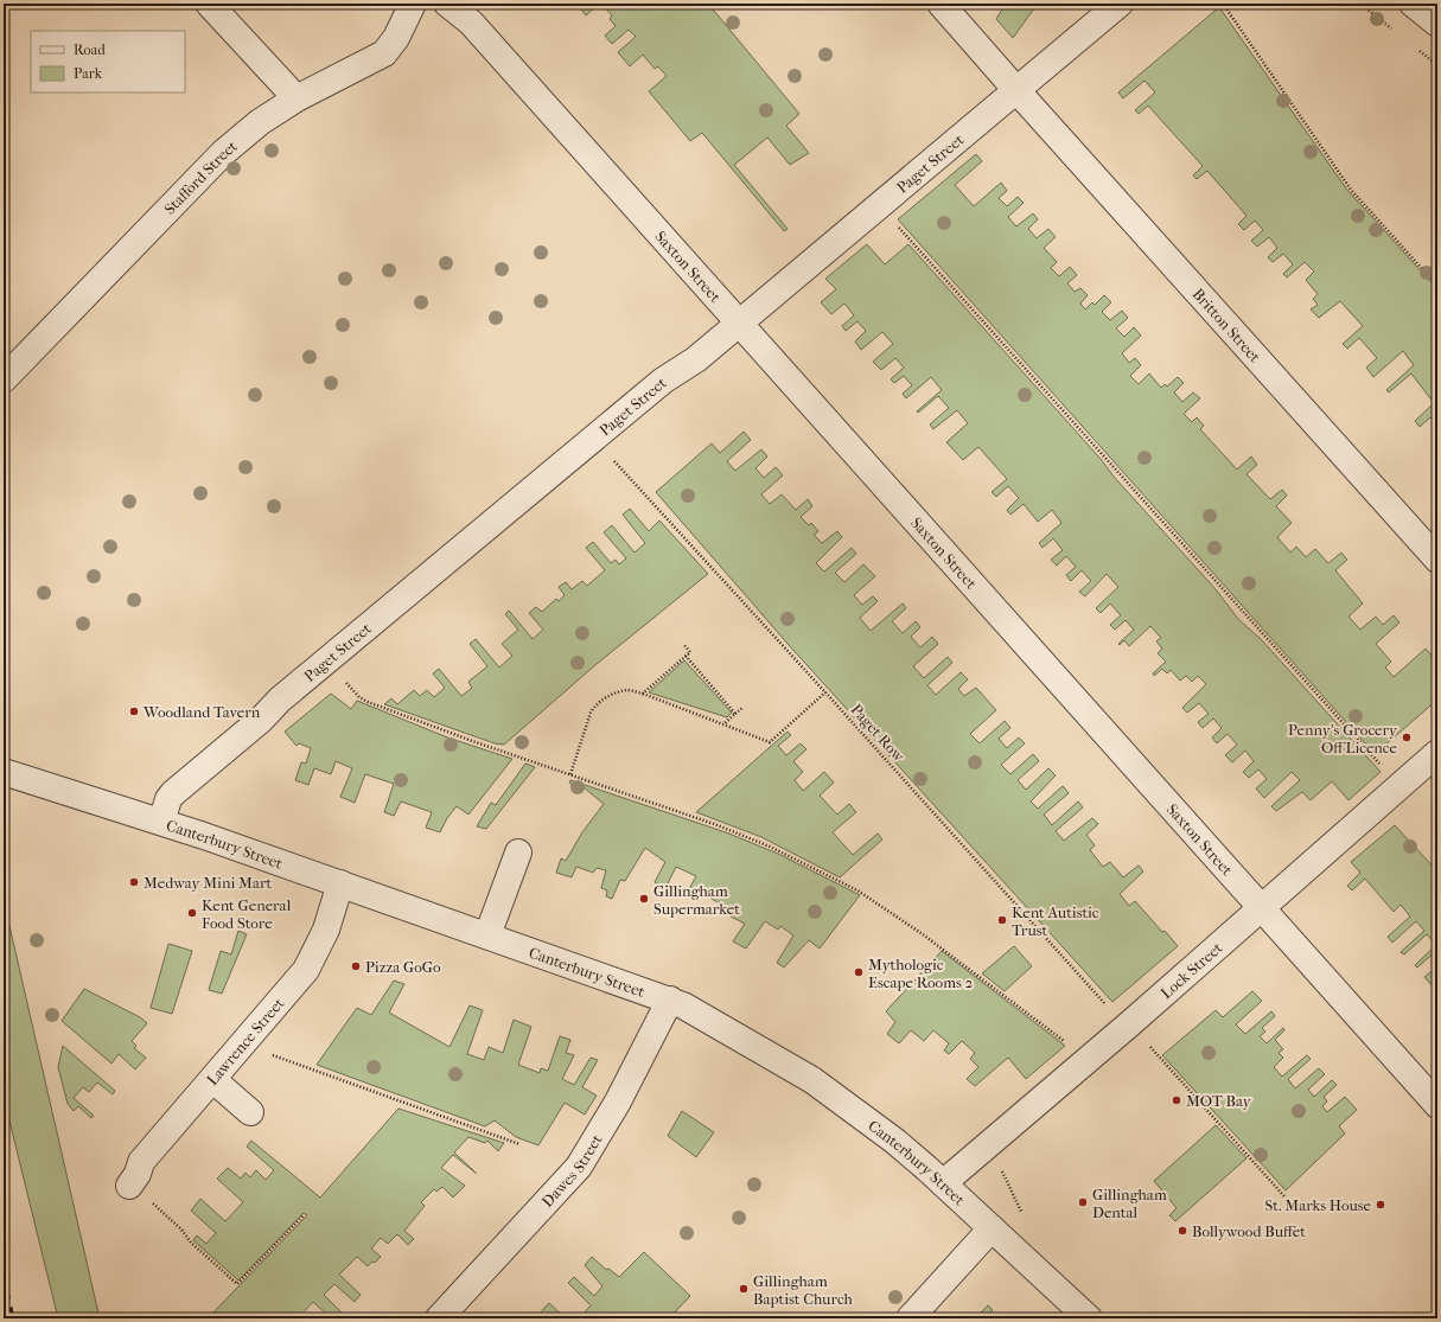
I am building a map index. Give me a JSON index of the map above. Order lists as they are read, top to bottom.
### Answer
{
  "streets": {
    "street": [
      "Paget Street",
      "Stafford Street",
      "Saxton Street",
      "Britton Street",
      "Canterbury Street",
      "Lock Street",
      "Lawrence Street",
      "Dawes Street"
    ],
    "path": ["Paget Row"]
  },
  "crossings": [
    ["Paget Street", "Saxton Street"],
    ["Paget Street", "Britton Street"],
    ["Paget Street", "Canterbury Street"],
    ["Saxton Street", "Lock Street"],
    ["Paget Row", "Lock Street"],
    ["Canterbury Street", "Lock Street"],
    ["Canterbury Street", "Lawrence Street"],
    ["Canterbury Street", "Dawes Street"]
  ],
  "places": [
    "Woodland Tavern",
    "Penny's Grocery Off Licence",
    "Medway Mini Mart",
    "Gillingham Supermarket",
    "Kent General Food Store",
    "Kent Autistic Trust",
    "Pizza GoGo",
    "Mythologic Escape Rooms 2",
    "MOT Bay",
    "Gillingham Dental",
    "St. Marks House",
    "Bollywood Buffet",
    "Gillingham Baptist Church"
  ],
  "legend": ["Road", "Park"]
}
